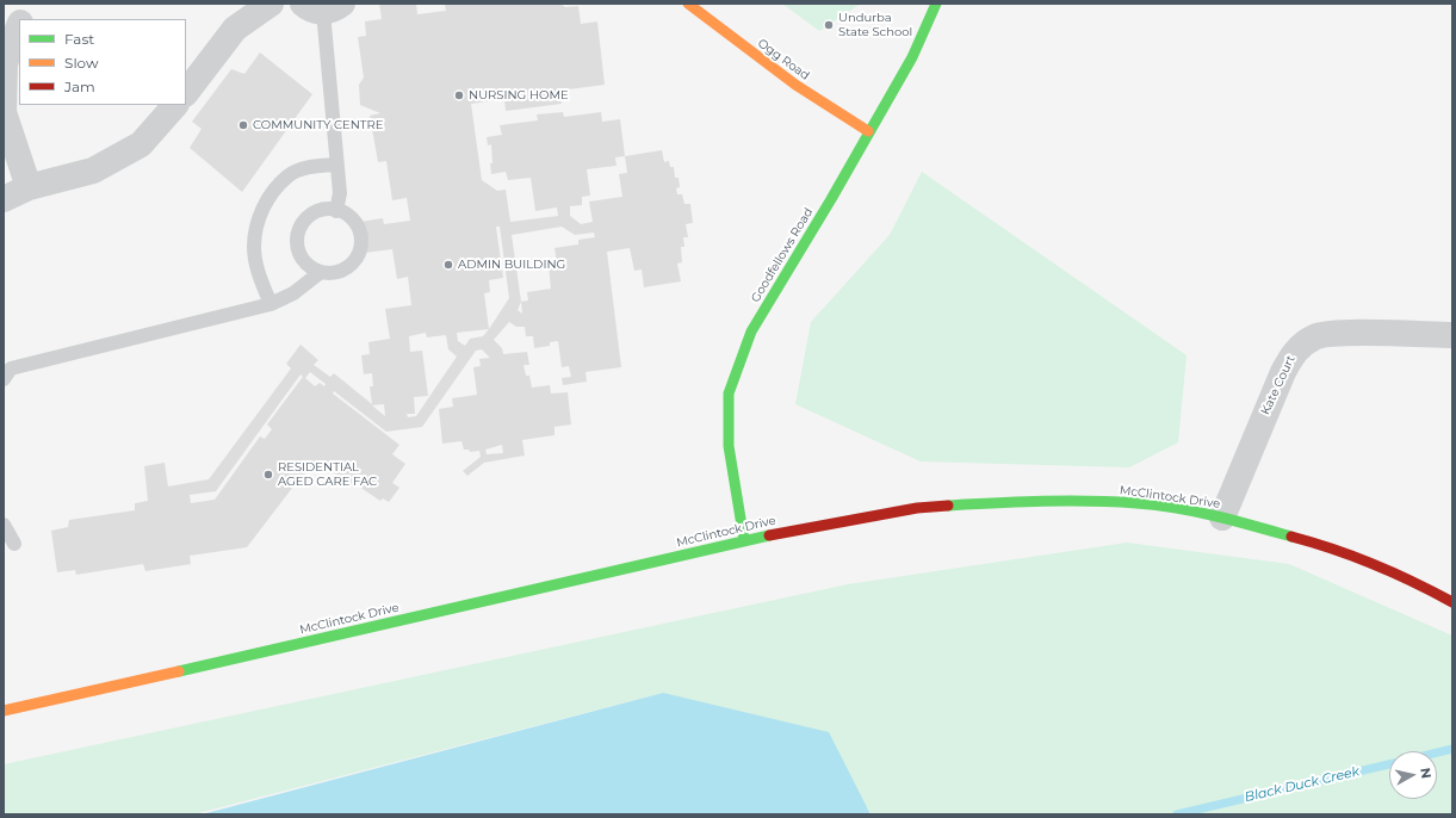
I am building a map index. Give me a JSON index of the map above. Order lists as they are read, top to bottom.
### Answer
{
  "streets": {
    "street": [
      "Ogg Road",
      "Goodfellows Road",
      "Kate Court",
      "McClintock Drive"
    ]
  },
  "crossings": [
    ["Ogg Road", "Goodfellows Road"],
    ["Goodfellows Road", "McClintock Drive"],
    ["Kate Court", "McClintock Drive"]
  ],
  "water": ["Black Duck Creek"],
  "places": [
    "Undurba State School",
    "NURSING HOME",
    "COMMUNITY CENTRE",
    "ADMIN BUILDING",
    "RESIDENTIAL AGED CARE FAC"
  ],
  "legend": ["Fast", "Slow", "Jam"],
  "north": "right"
}
